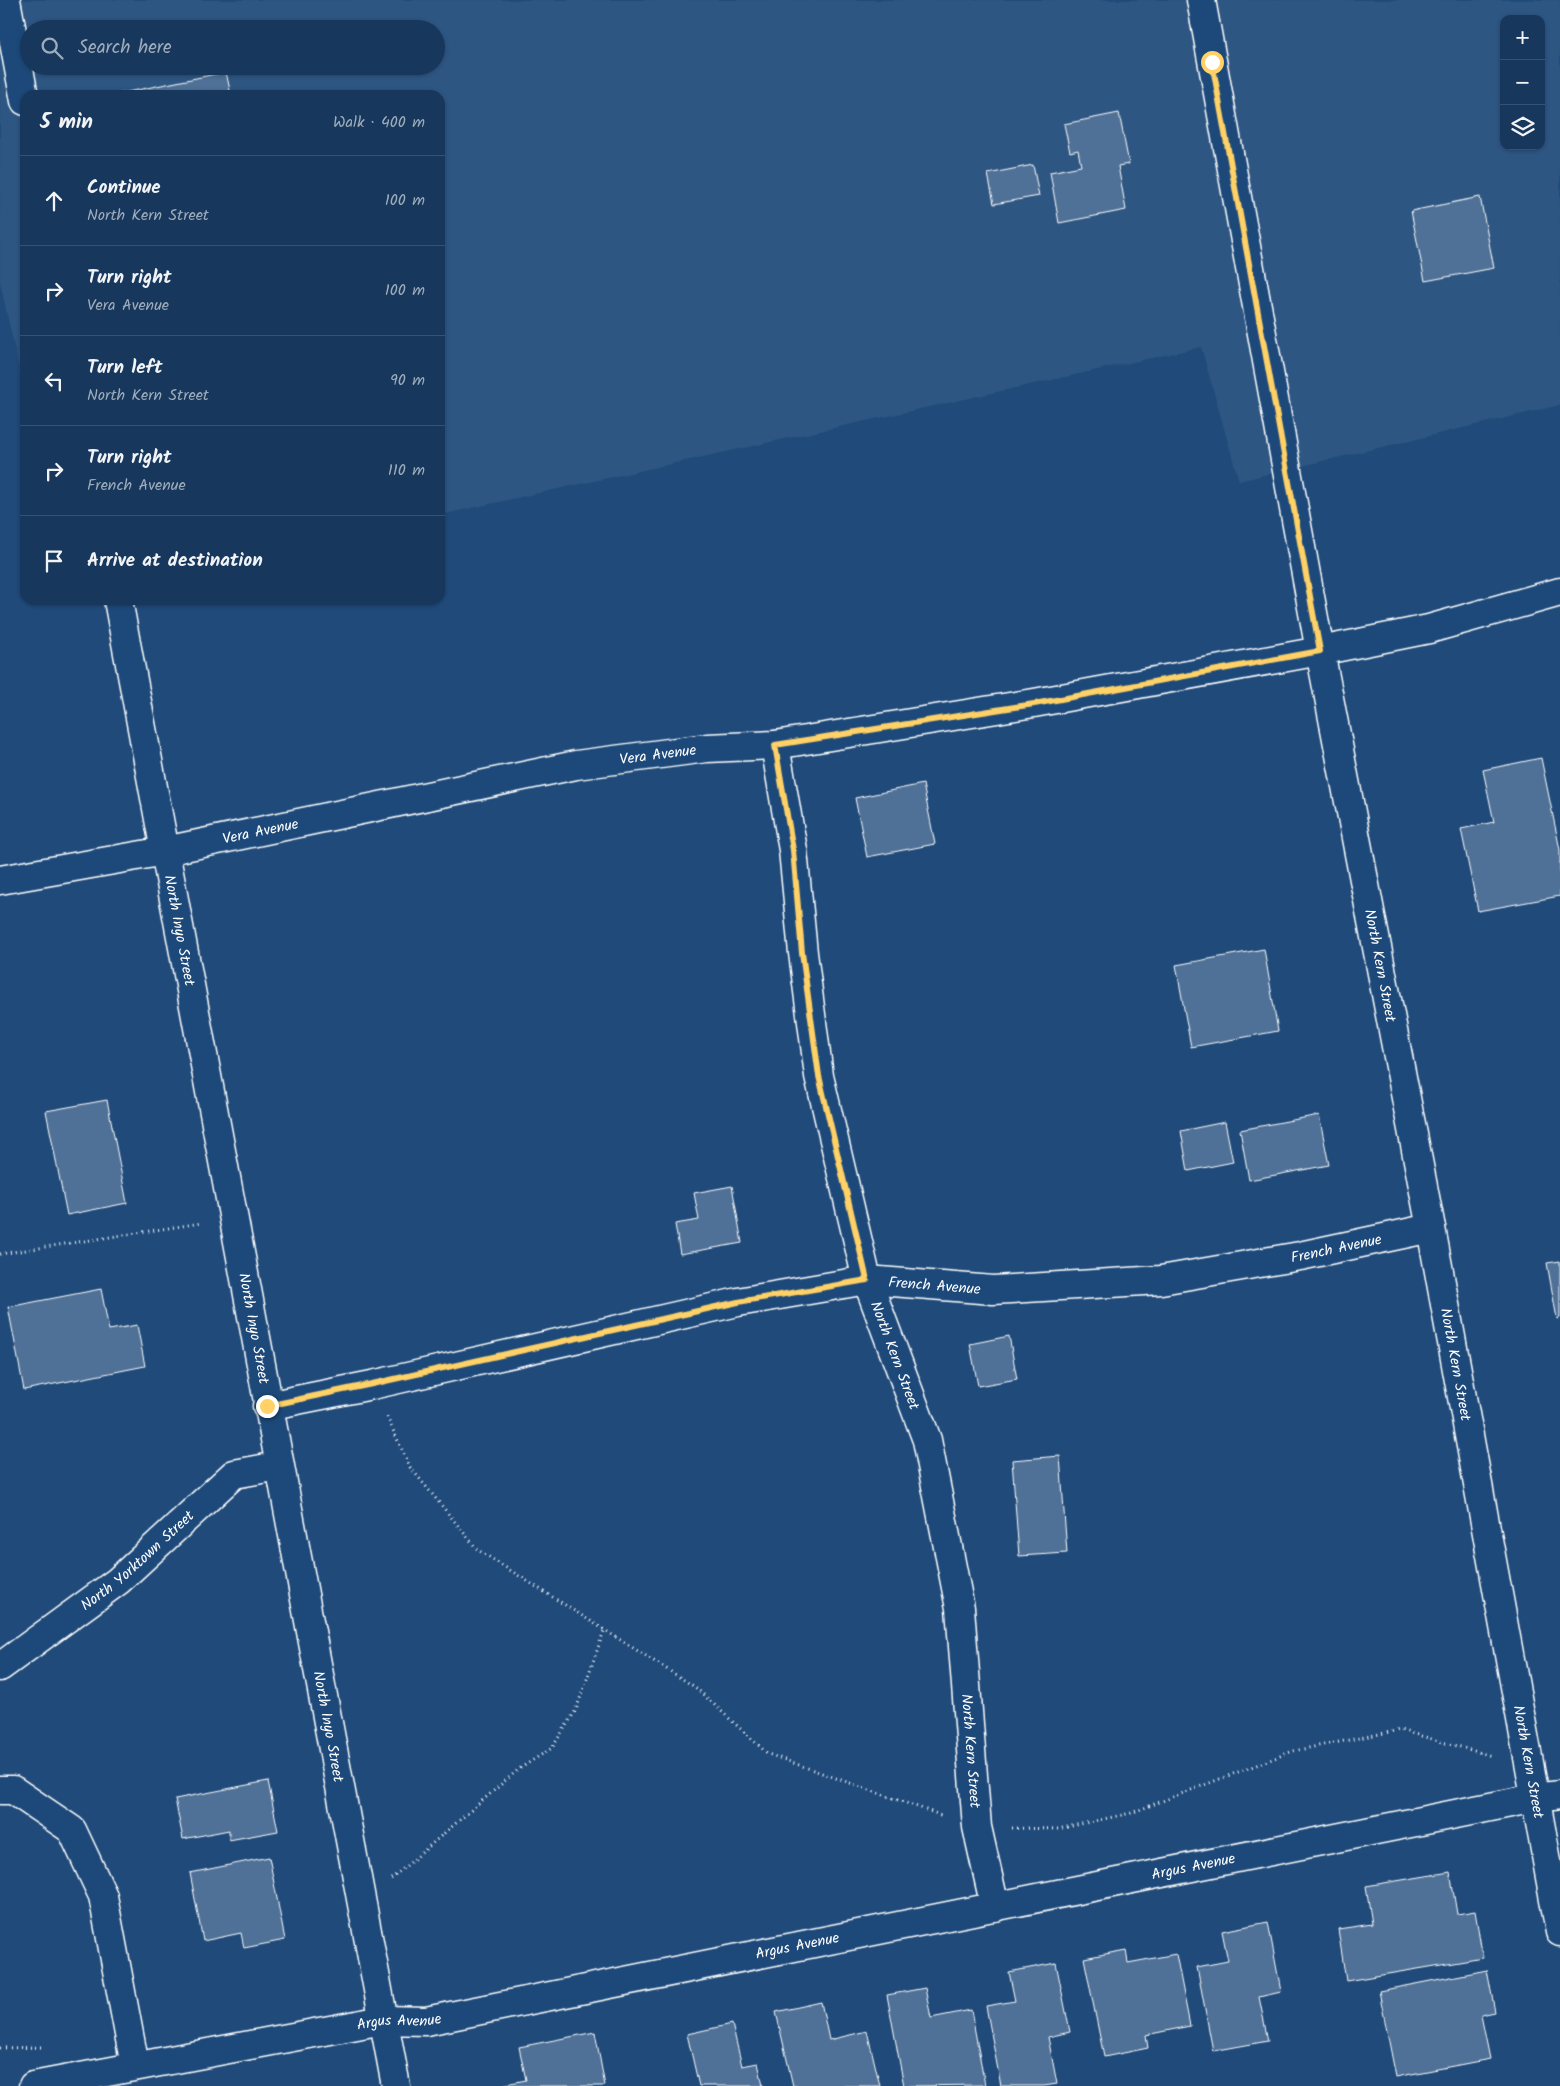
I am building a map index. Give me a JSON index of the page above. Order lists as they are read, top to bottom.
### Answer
{
  "streets": {
    "street": [
      "Vera Avenue",
      "North Inyo Street",
      "North Kern Street",
      "French Avenue",
      "North Yorktown Street",
      "Argus Avenue"
    ]
  },
  "crossings": [
    ["Vera Avenue", "North Inyo Street"],
    ["Vera Avenue", "North Kern Street"],
    ["North Inyo Street", "French Avenue"],
    ["North Inyo Street", "North Yorktown Street"],
    ["North Inyo Street", "Argus Avenue"],
    ["North Kern Street", "French Avenue"],
    ["North Kern Street", "Argus Avenue"]
  ],
  "page": {
    "map_buttons": ["+", "−"],
    "search": "Search here",
    "heading": ["5 min", "Walk · 400 m"],
    "list": [
      ["Continue", "North Kern Street", "100 m"],
      ["Turn right", "Vera Avenue", "100 m"],
      ["Turn left", "North Kern Street", "90 m"],
      ["Turn right", "French Avenue", "110 m"],
      "Arrive at destination"
    ]
  }
}
